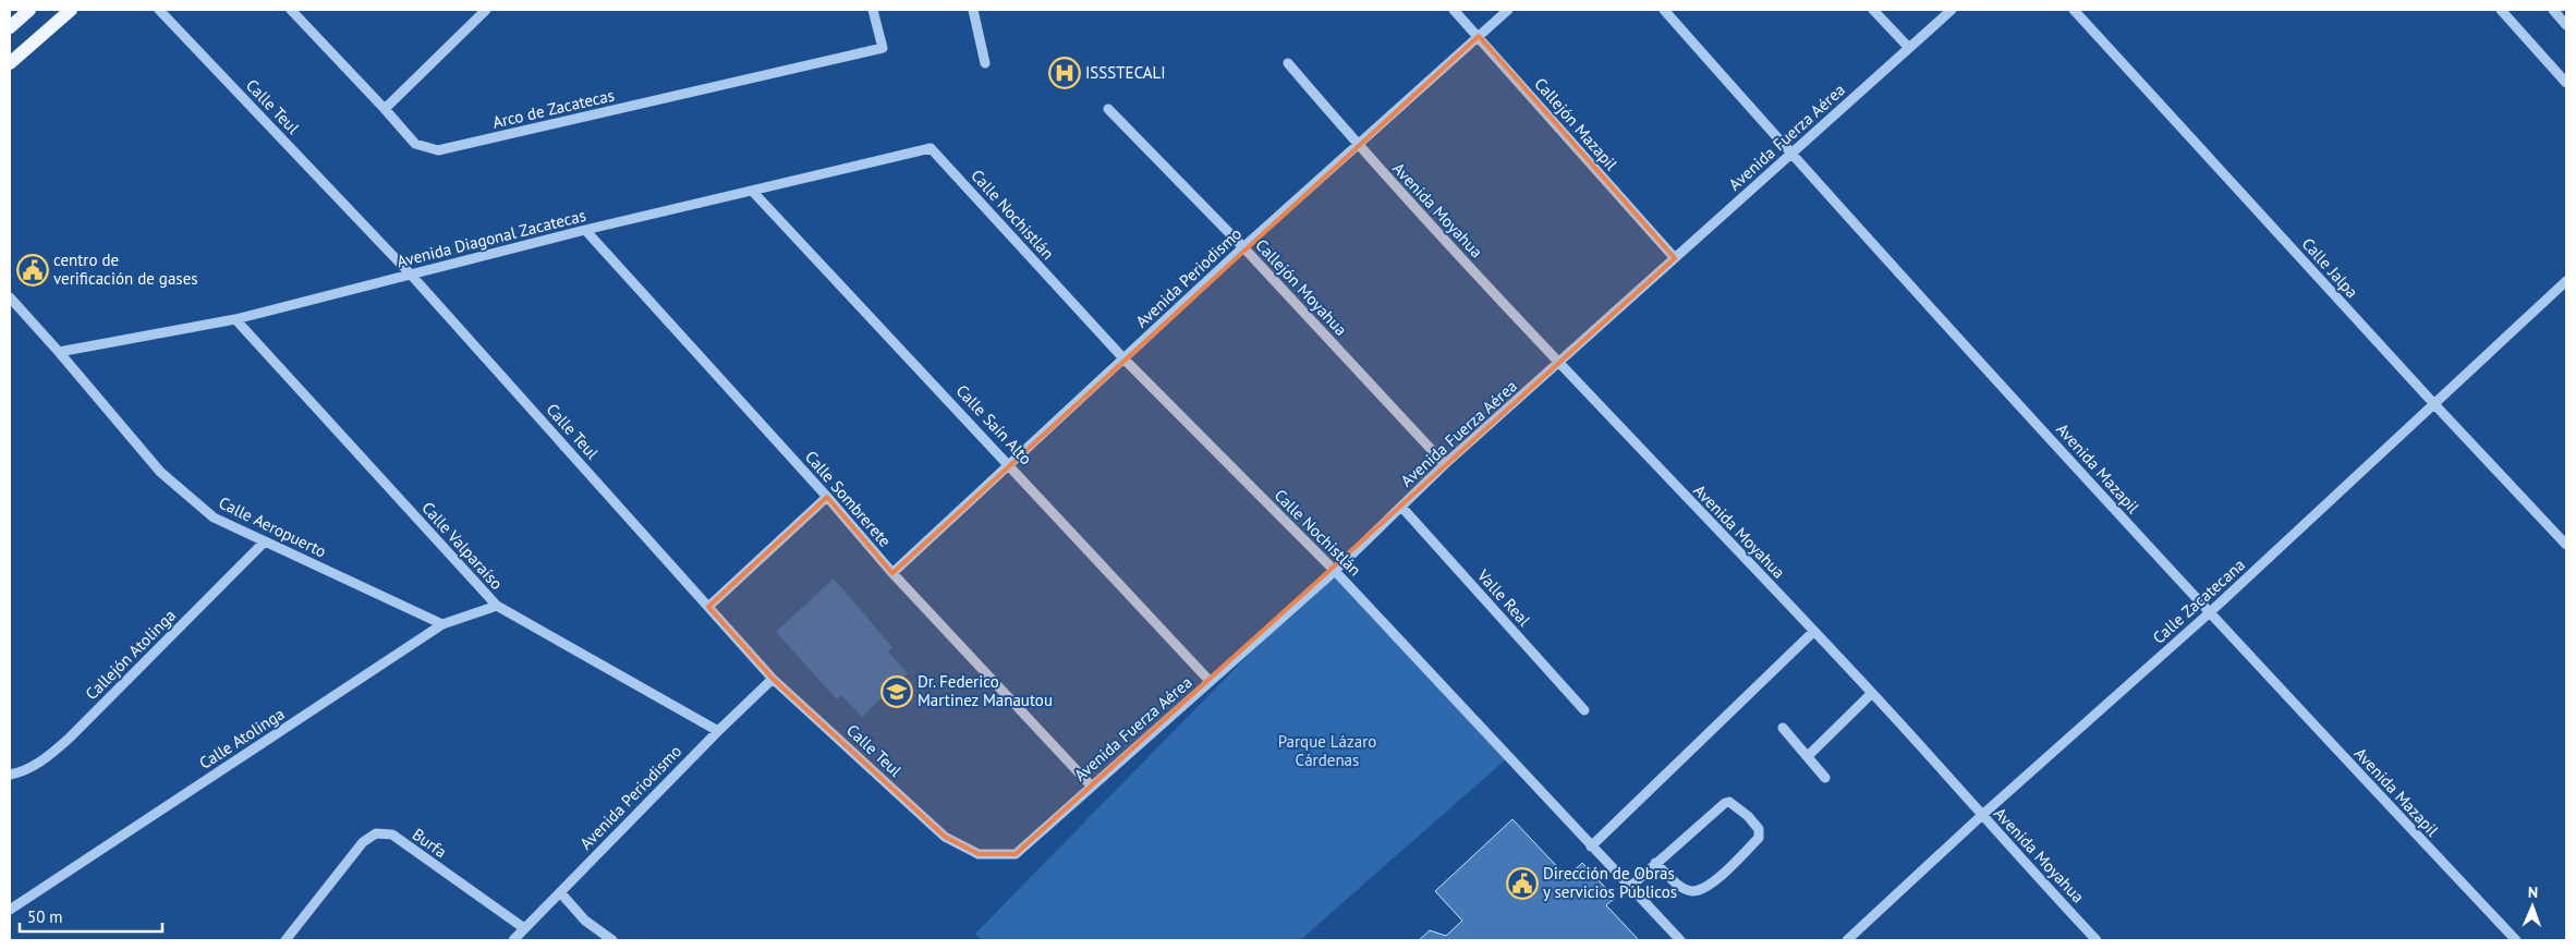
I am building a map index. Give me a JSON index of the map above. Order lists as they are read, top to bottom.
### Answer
{
  "streets": {
    "street": [
      "Calle Teul",
      "Arco de Zacatecas",
      "Callejón Mazapil",
      "Avenida Fuerza Aérea",
      "Avenida Moyahua",
      "Calle Nochistlán",
      "Avenida Diagonal Zacatecas",
      "Calle Jalpa",
      "Avenida Periodismo",
      "Callejón Moyahua",
      "Calle Saín Alto",
      "Avenida Mazapil",
      "Calle Sombrerete",
      "Calle Aeropuerto",
      "Calle Valparaíso",
      "Valle Real",
      "Calle Zacatecana",
      "Callejón Atolinga",
      "Calle Atolinga",
      "Burfa"
    ]
  },
  "crossings": [
    ["Calle Teul", "Avenida Fuerza Aérea"],
    ["Calle Teul", "Avenida Diagonal Zacatecas"],
    ["Calle Teul", "Avenida Periodismo"],
    ["Callejón Mazapil", "Avenida Fuerza Aérea"],
    ["Callejón Mazapil", "Avenida Periodismo"],
    ["Avenida Fuerza Aérea", "Avenida Moyahua"],
    ["Avenida Fuerza Aérea", "Calle Nochistlán"],
    ["Avenida Fuerza Aérea", "Callejón Moyahua"],
    ["Avenida Fuerza Aérea", "Calle Saín Alto"],
    ["Avenida Fuerza Aérea", "Avenida Mazapil"],
    ["Avenida Fuerza Aérea", "Calle Sombrerete"],
    ["Avenida Fuerza Aérea", "Valle Real"],
    ["Avenida Moyahua", "Avenida Periodismo"],
    ["Avenida Moyahua", "Calle Zacatecana"],
    ["Calle Nochistlán", "Avenida Diagonal Zacatecas"],
    ["Calle Nochistlán", "Avenida Periodismo"],
    ["Avenida Diagonal Zacatecas", "Calle Saín Alto"],
    ["Avenida Diagonal Zacatecas", "Calle Sombrerete"],
    ["Avenida Diagonal Zacatecas", "Calle Aeropuerto"],
    ["Avenida Diagonal Zacatecas", "Calle Valparaíso"],
    ["Calle Jalpa", "Calle Zacatecana"],
    ["Avenida Periodismo", "Callejón Moyahua"],
    ["Avenida Periodismo", "Calle Saín Alto"],
    ["Avenida Periodismo", "Calle Sombrerete"],
    ["Avenida Periodismo", "Calle Valparaíso"],
    ["Avenida Periodismo", "Burfa"],
    ["Avenida Mazapil", "Calle Zacatecana"],
    ["Calle Aeropuerto", "Callejón Atolinga"],
    ["Calle Aeropuerto", "Calle Atolinga"],
    ["Calle Valparaíso", "Calle Atolinga"]
  ],
  "parks": ["Parque Lázaro Cárdenas"],
  "places": {
    "hospital": ["ISSSTECALI"],
    "public building": ["centro de verificación de gases", "Dirección de Obras y servicios Públicos"],
    "school or university": ["Dr. Federico Martinez Manautou"]
  },
  "scale_bar": "50 m",
  "north": "top"
}
